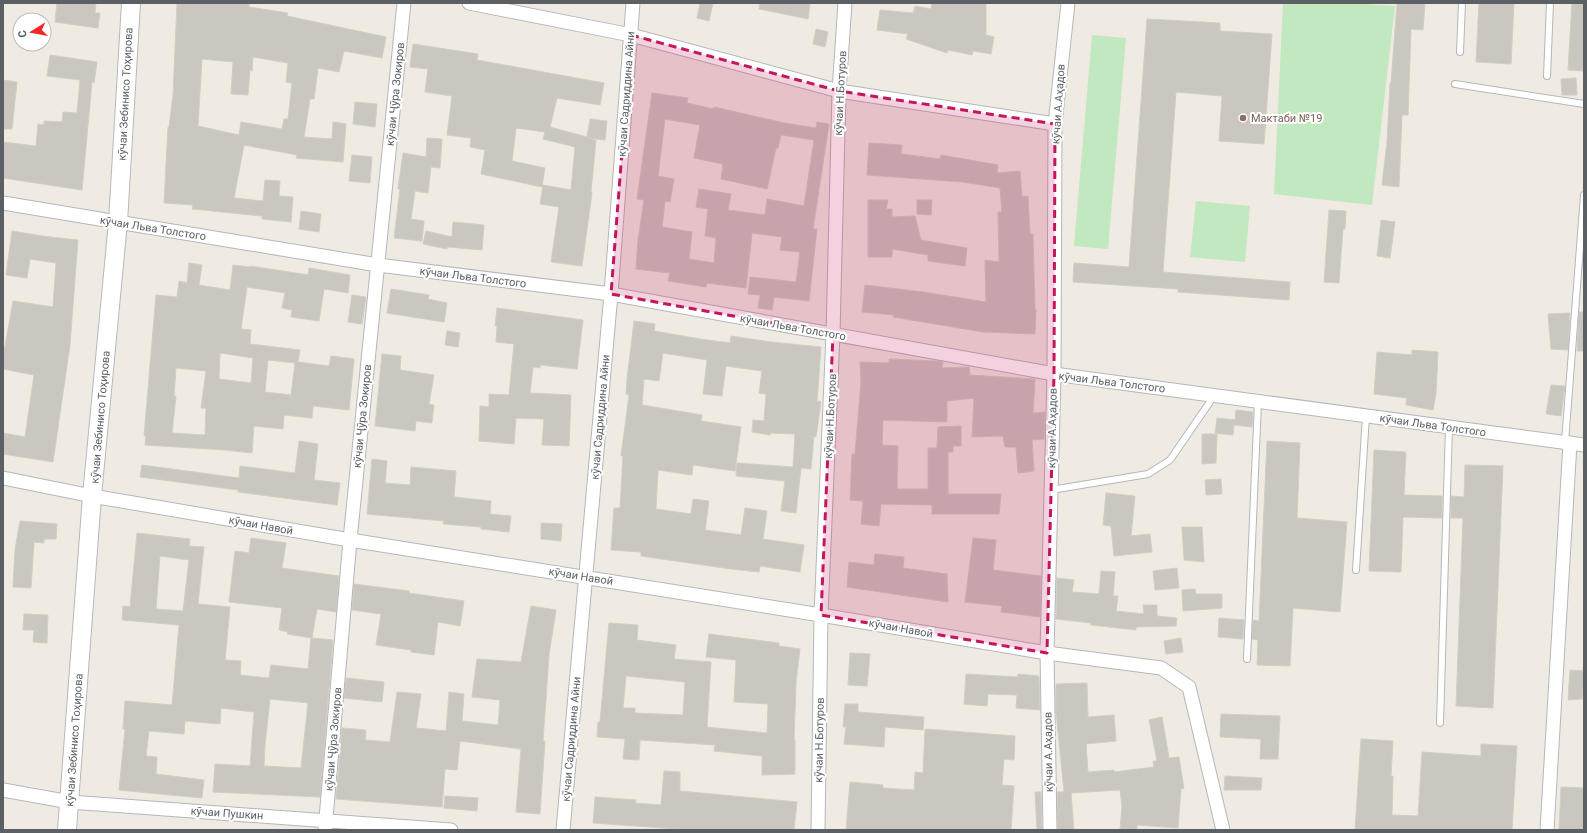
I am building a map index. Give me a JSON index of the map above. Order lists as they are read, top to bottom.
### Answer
{
  "streets": {
    "main road": ["кӯчаи Зебинисо Тоҳирова"],
    "street": [
      "кӯчаи Н.Ботуров",
      "кӯчаи Ҷӯра Зокиров",
      "кӯчаи Садриддина Айни",
      "кӯчаи А.Аҳадов",
      "кӯчаи Льва Толстого",
      "кӯчаи Навоӣ",
      "кӯчаи Пушкин"
    ]
  },
  "crossings": [
    ["кӯчаи Н.Ботуров", "кӯчаи Льва Толстого"],
    ["кӯчаи Н.Ботуров", "кӯчаи Навоӣ"],
    ["кӯчаи Зебинисо Тоҳирова", "кӯчаи Льва Толстого"],
    ["кӯчаи Зебинисо Тоҳирова", "кӯчаи Навоӣ"],
    ["кӯчаи Зебинисо Тоҳирова", "кӯчаи Пушкин"],
    ["кӯчаи Ҷӯра Зокиров", "кӯчаи Льва Толстого"],
    ["кӯчаи Ҷӯра Зокиров", "кӯчаи Навоӣ"],
    ["кӯчаи Ҷӯра Зокиров", "кӯчаи Пушкин"],
    ["кӯчаи Садриддина Айни", "кӯчаи Льва Толстого"],
    ["кӯчаи Садриддина Айни", "кӯчаи Навоӣ"],
    ["кӯчаи А.Аҳадов", "кӯчаи Льва Толстого"],
    ["кӯчаи А.Аҳадов", "кӯчаи Навоӣ"]
  ],
  "places": ["Мактаби №19"],
  "north": "left"
}
